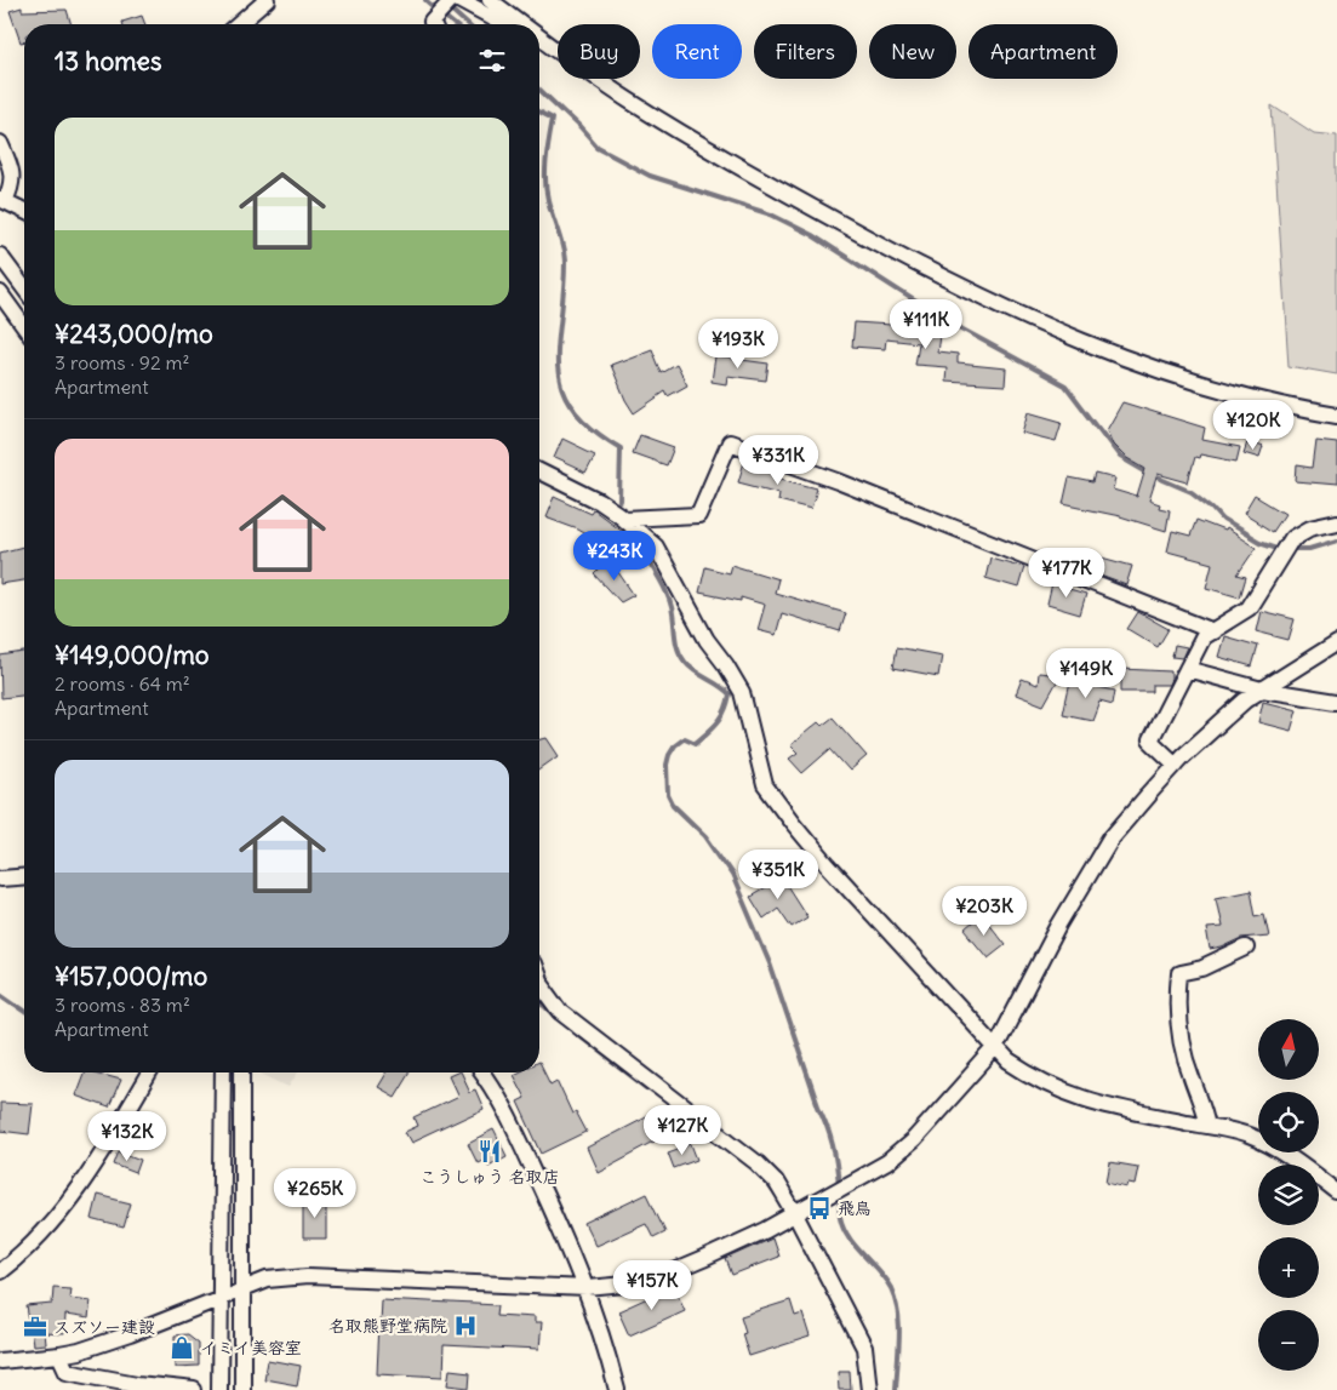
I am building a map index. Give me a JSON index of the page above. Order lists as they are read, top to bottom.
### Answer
{
  "places": {
    "restaurant": ["こうしゅう 名取店"],
    "bus stop": ["飛鳥"],
    "hospital": ["名取熊野堂病院"],
    "office": ["スズソー建設"],
    "shop": ["イミイ美容室"]
  },
  "north": "top",
  "page": {
    "chip": [
      "Buy",
      "Rent",
      "Filters",
      "New",
      "Apartment"
    ],
    "heading": "13 homes",
    "list": [
      {
        "name": "¥243,000/mo",
        "note": "3 rooms · 92 m² · Apartment"
      },
      {
        "name": "¥149,000/mo",
        "note": "2 rooms · 64 m² · Apartment"
      },
      {
        "name": "¥157,000/mo",
        "note": "3 rooms · 83 m² · Apartment"
      }
    ],
    "price": [
      "¥111K",
      "¥193K",
      "¥120K",
      "¥331K",
      "¥243K",
      "¥177K",
      "¥149K",
      "¥351K",
      "¥203K",
      "¥127K",
      "¥132K",
      "¥265K",
      "¥157K"
    ],
    "map_buttons": ["+", "−"]
  }
}
